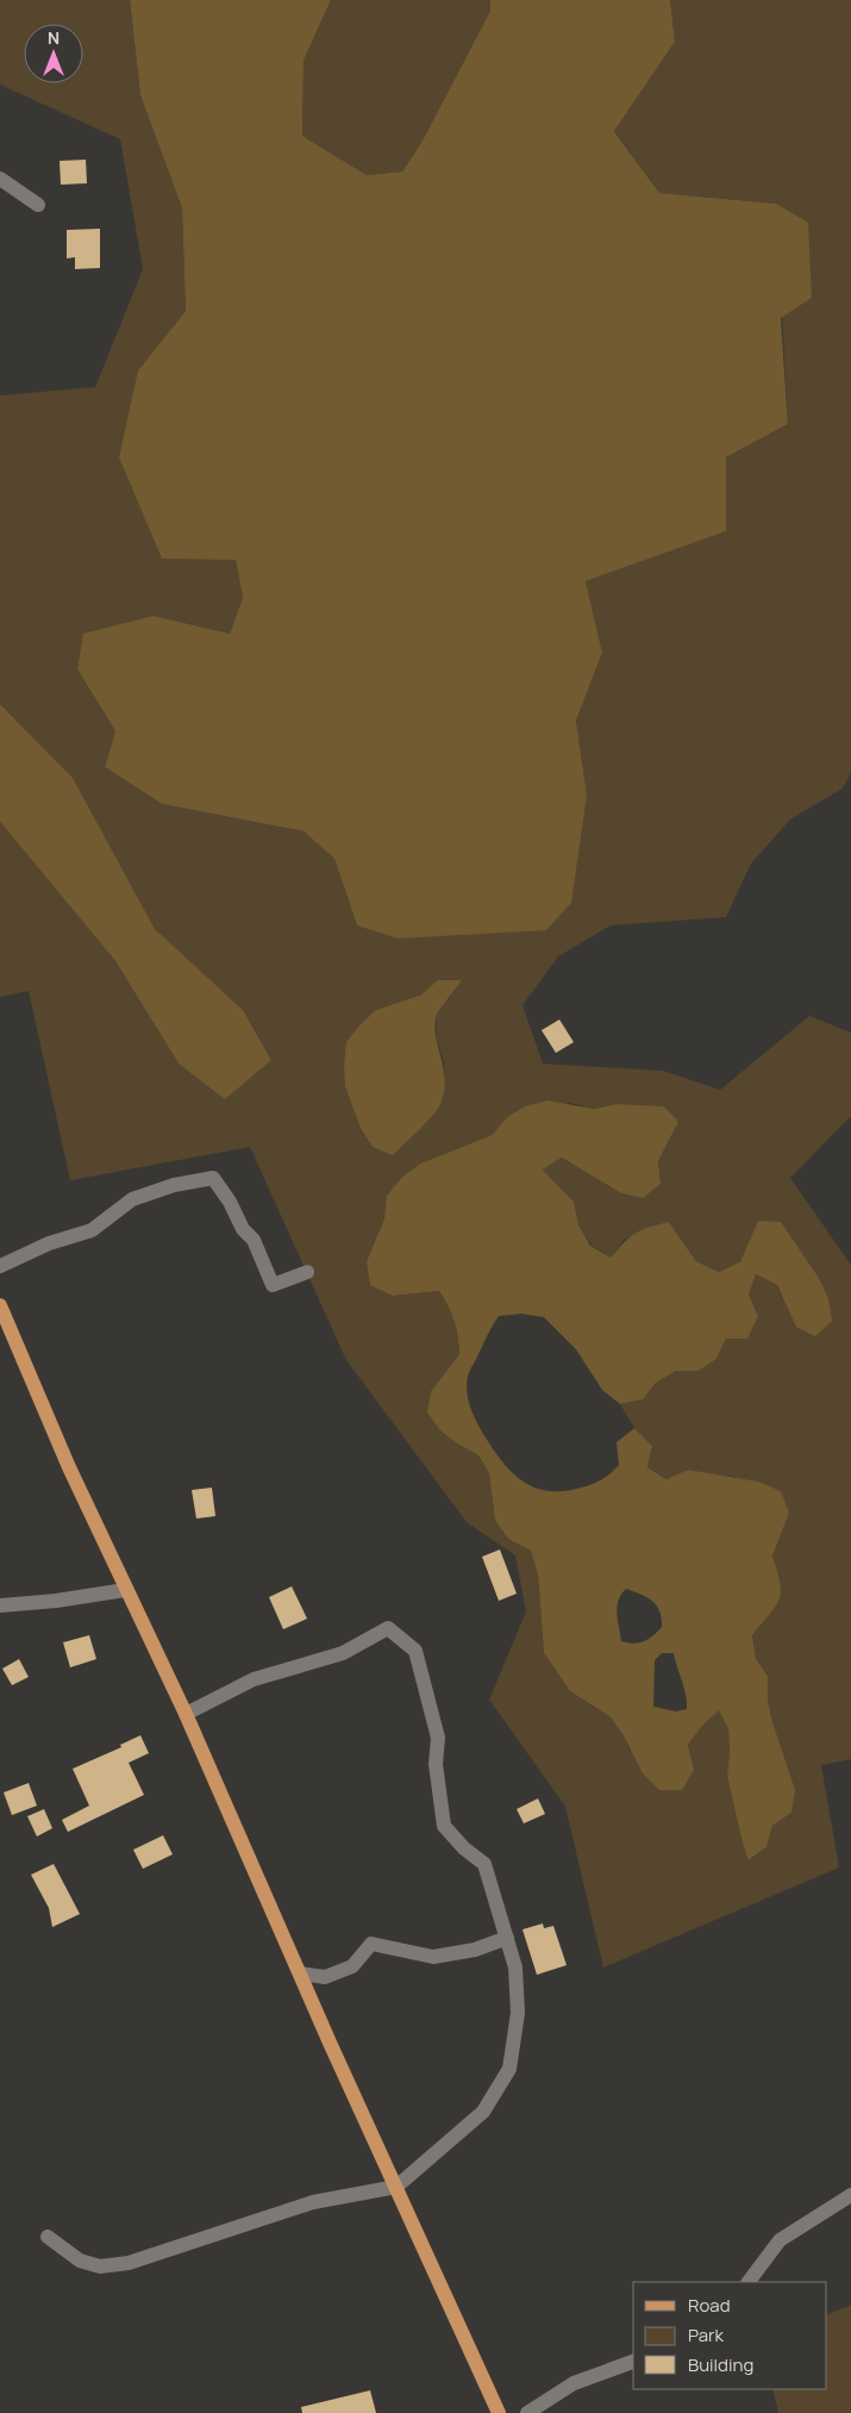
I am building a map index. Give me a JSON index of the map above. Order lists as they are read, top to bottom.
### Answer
{
  "legend": ["Road", "Park", "Building"],
  "north": "top"
}
